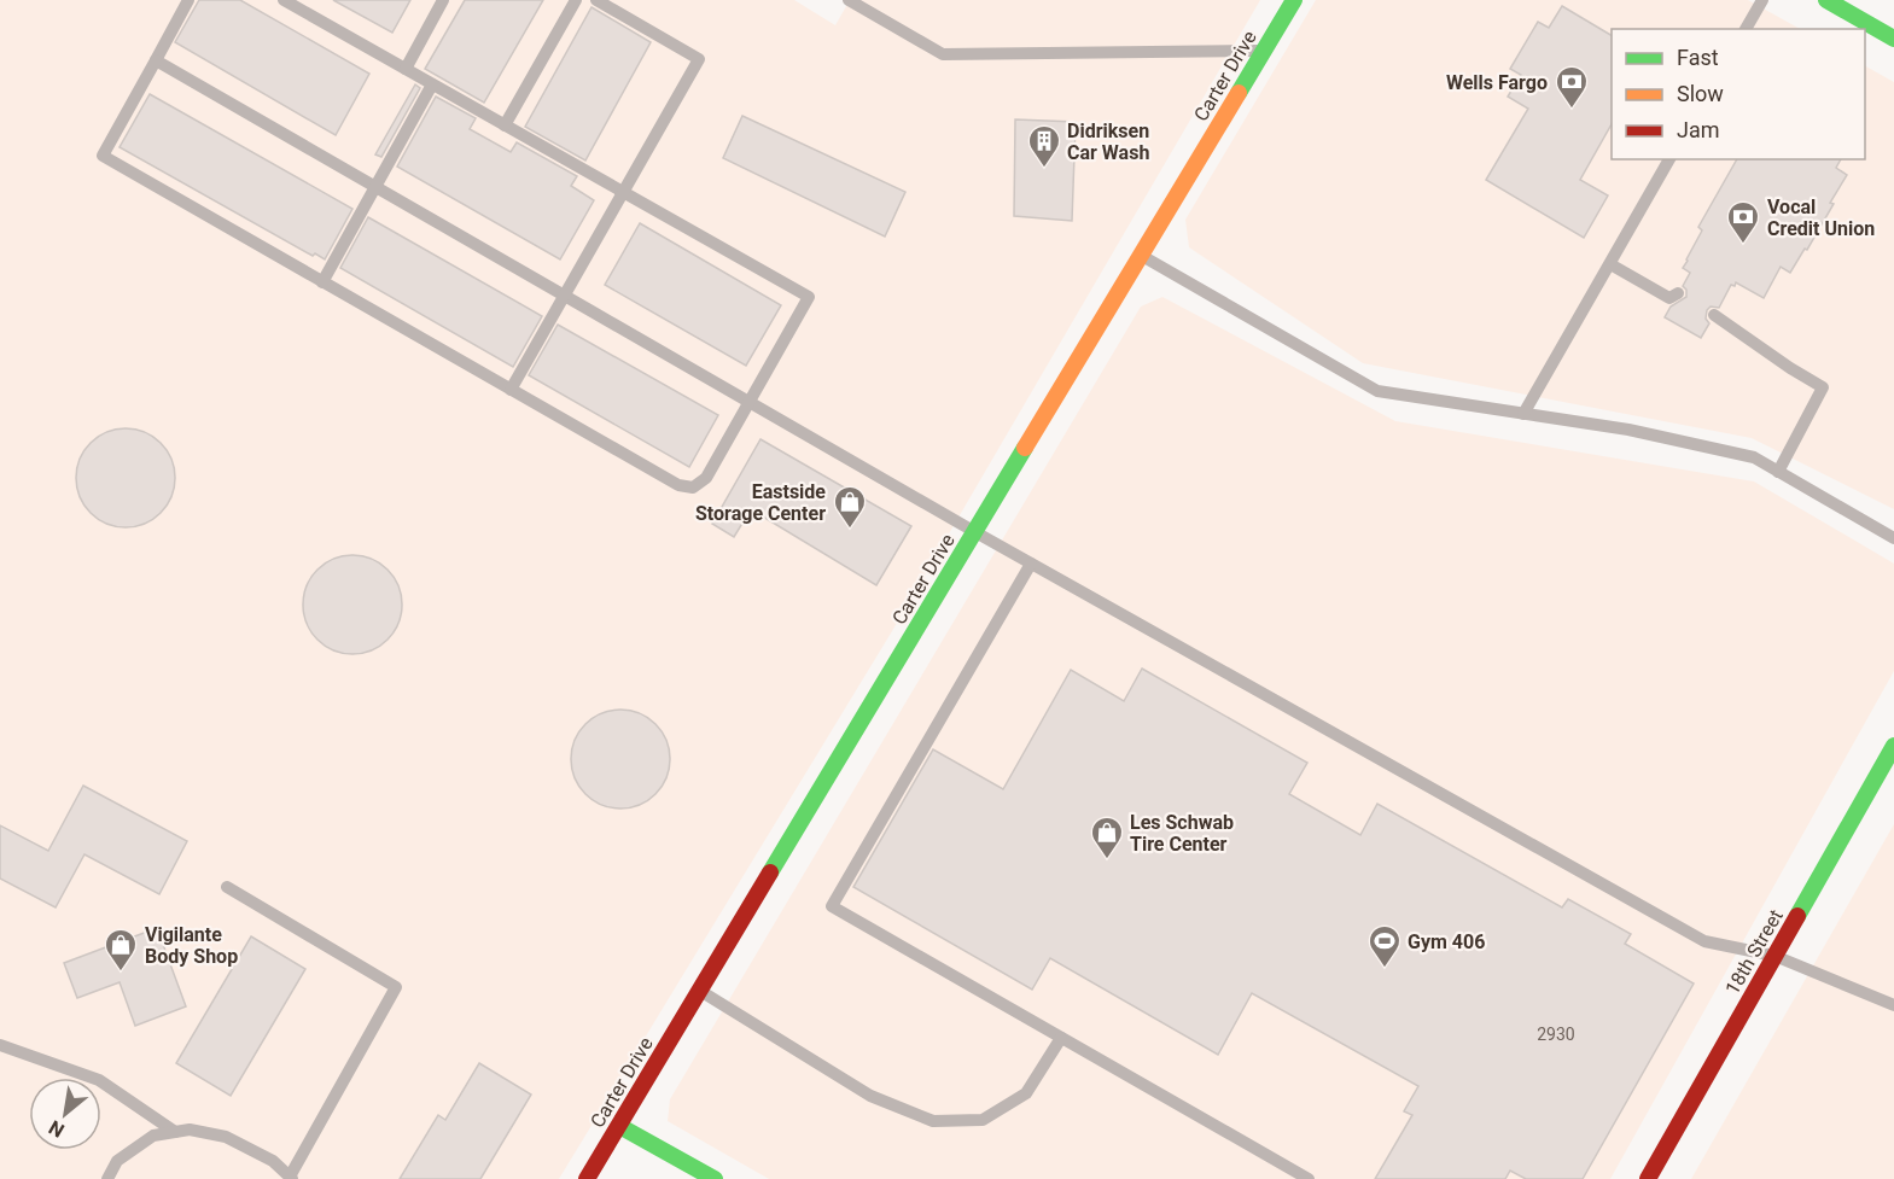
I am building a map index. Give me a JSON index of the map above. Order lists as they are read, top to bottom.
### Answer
{
  "streets": {
    "main road": ["Carter Drive", "18th Street"]
  },
  "places": {
    "bank": ["Wells Fargo", "Vocal Credit Union"],
    "building": ["Didriksen Car Wash"],
    "shop": ["Eastside Storage Center", "Les Schwab Tire Center", "Vigilante Body Shop"],
    "sports": ["Gym 406"]
  },
  "house_numbers": ["2930"],
  "legend": ["Fast", "Slow", "Jam"],
  "north": "bottom left"
}
